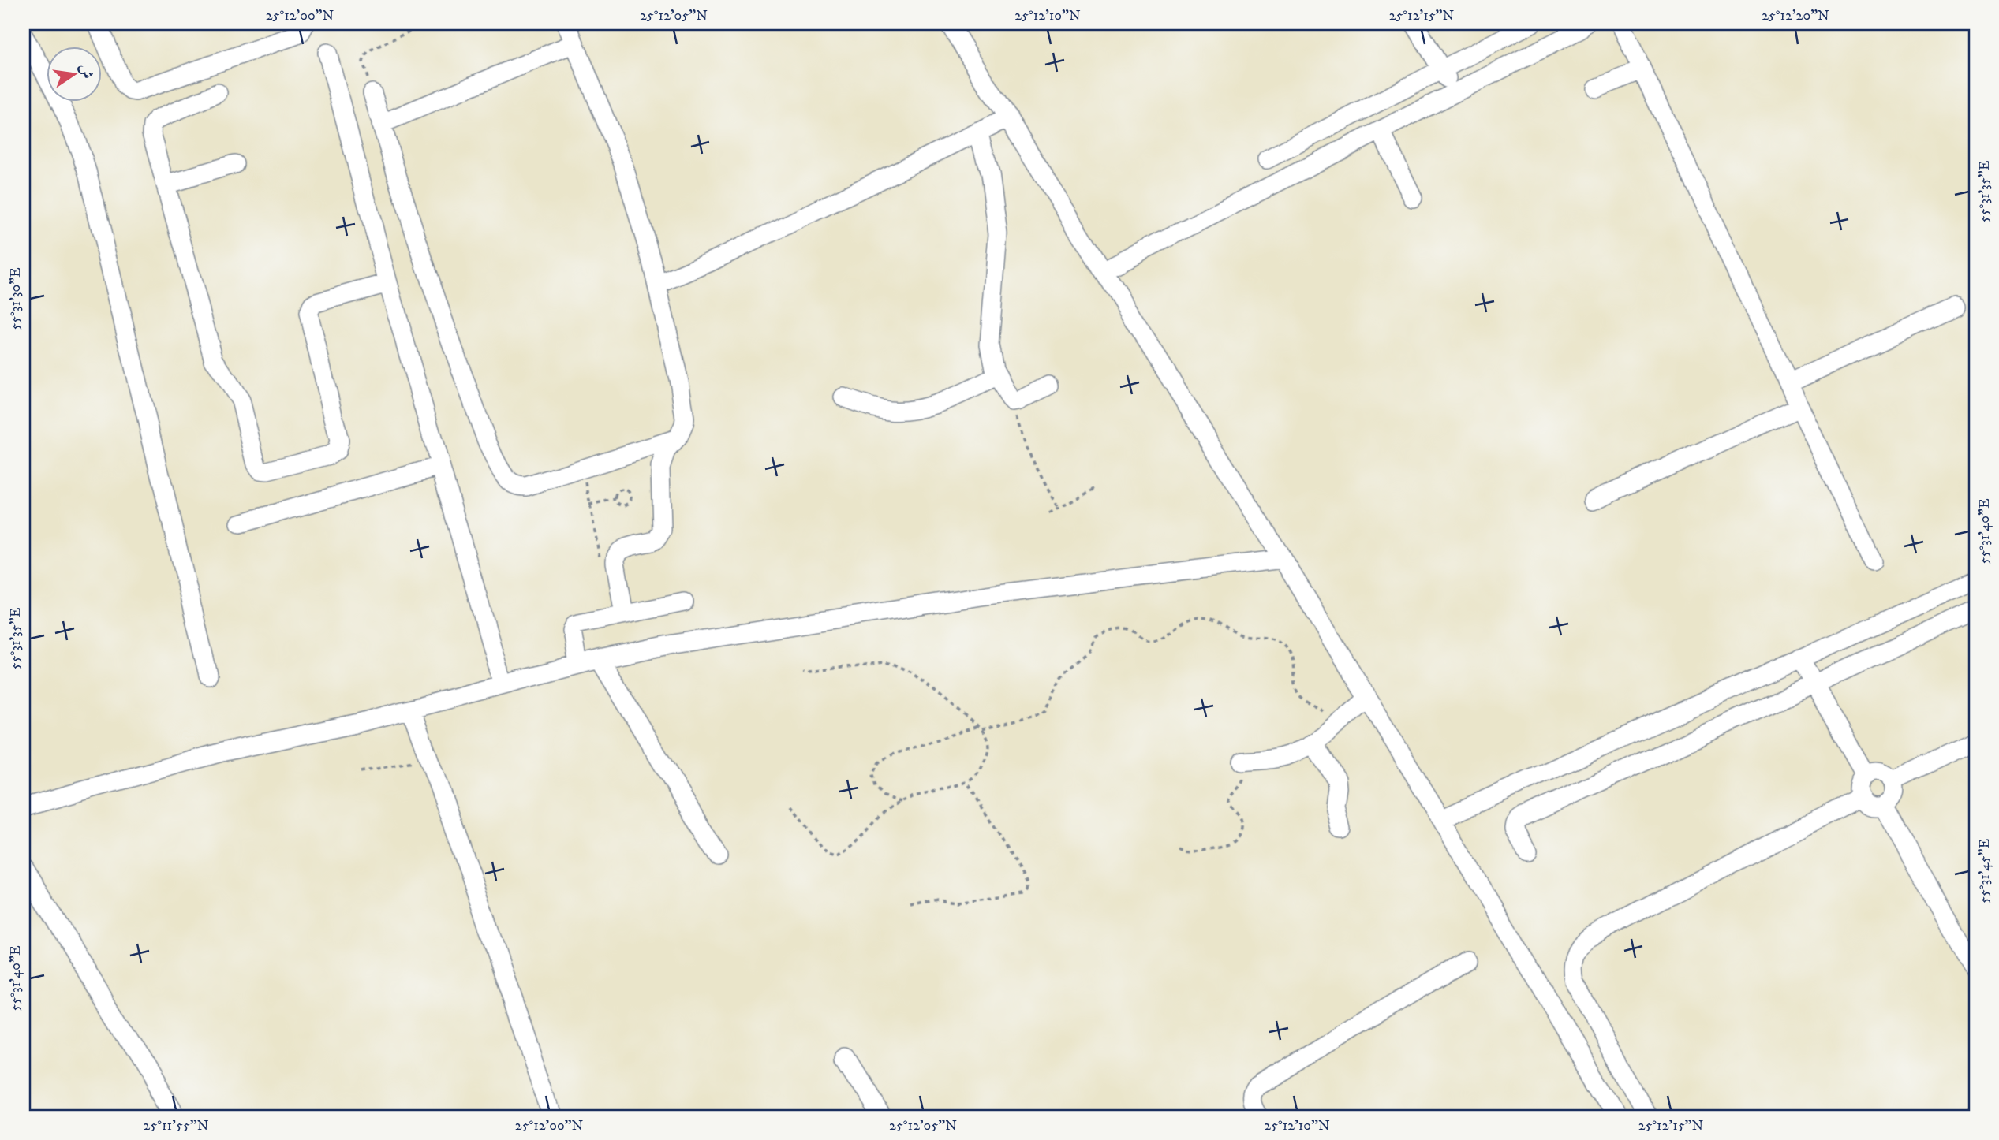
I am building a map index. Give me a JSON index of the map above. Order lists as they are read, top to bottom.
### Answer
{
  "north": "right",
  "coordinates": [
    "25°12'00\"N",
    "25°12'05\"N",
    "25°12'10\"N",
    "25°12'15\"N",
    "25°12'20\"N",
    "55°31'35\"E",
    "55°31'30\"E",
    "55°31'40\"E",
    "55°31'45\"E",
    "25°11'55\"N"
  ]
}
